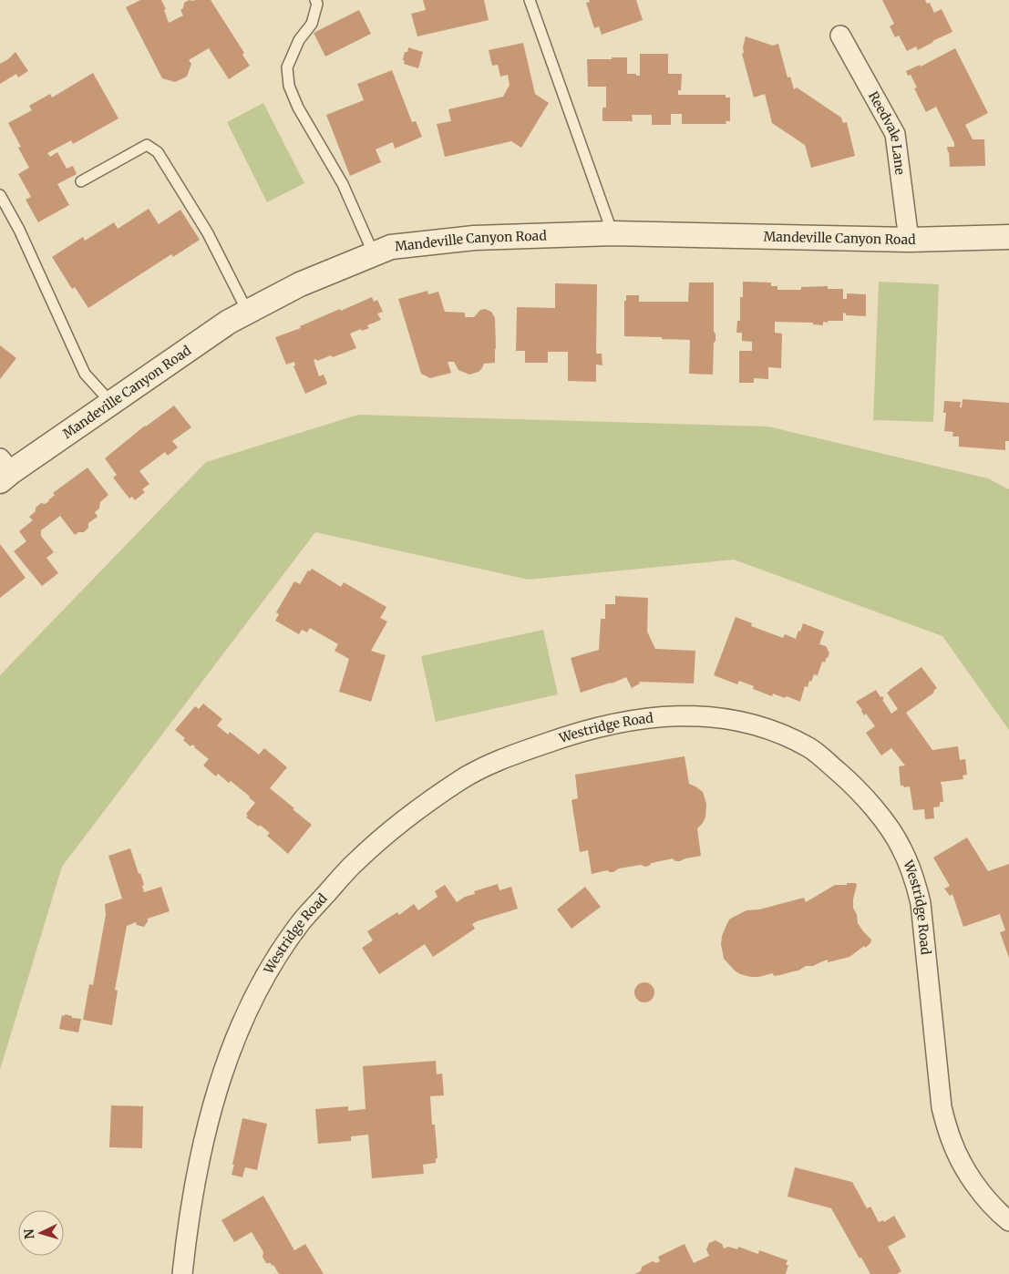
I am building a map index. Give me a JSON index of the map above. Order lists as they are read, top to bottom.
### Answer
{
  "streets": {
    "street": ["Reedvale Lane", "Mandeville Canyon Road", "Westridge Road"]
  },
  "crossings": [
    ["Reedvale Lane", "Mandeville Canyon Road"]
  ],
  "north": "left"
}
